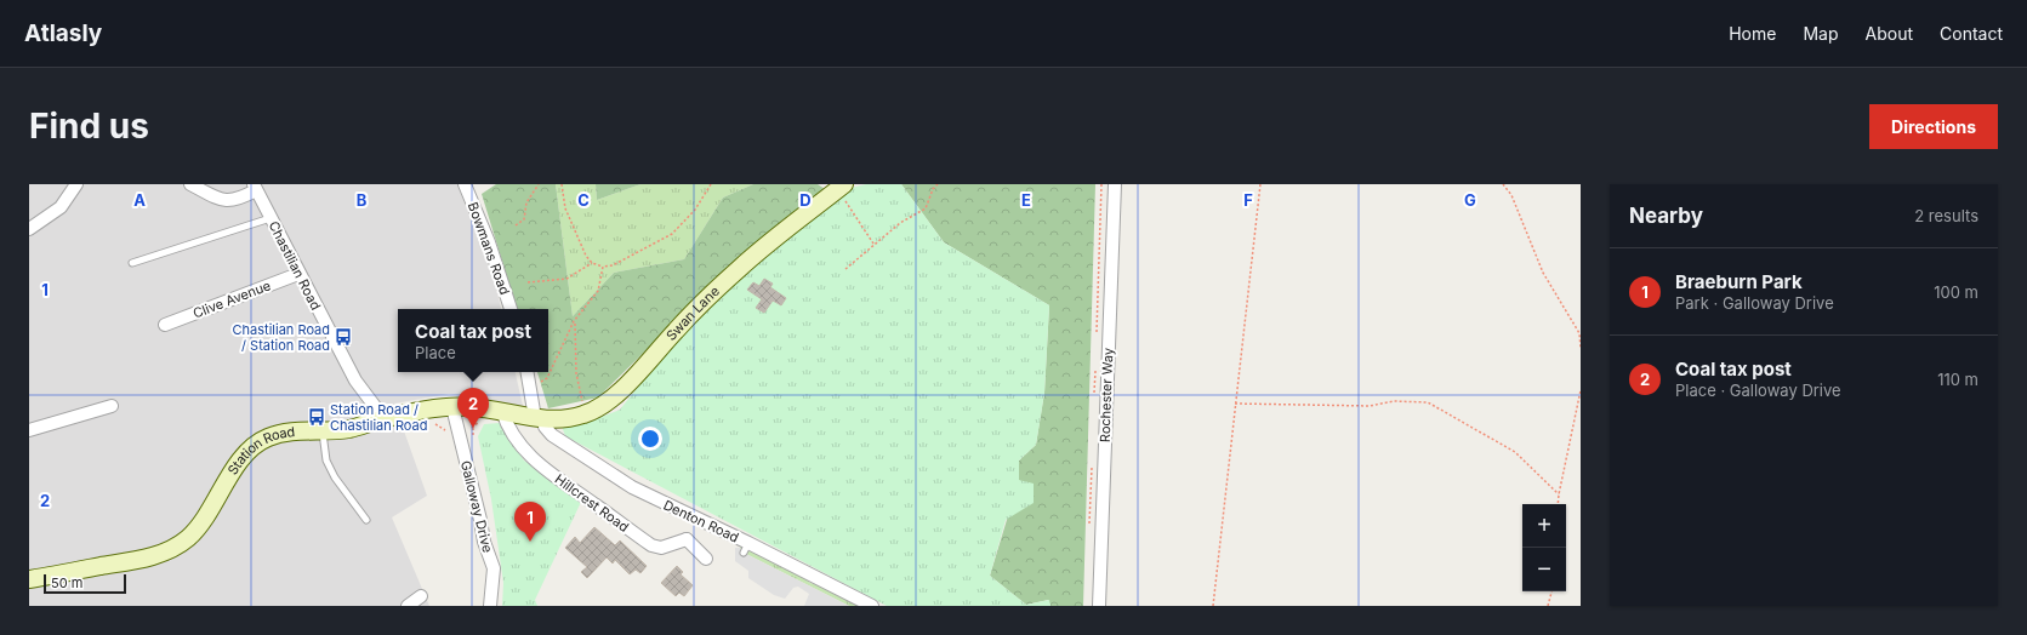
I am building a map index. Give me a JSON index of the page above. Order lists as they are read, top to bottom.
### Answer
{
  "streets": {
    "street": [
      "Bowmans Road",
      "Chastilian Road",
      "Clive Avenue",
      "Swan Lane",
      "Rochester Way",
      "Station Road",
      "Hillcrest Road",
      "Galloway Drive",
      "Denton Road"
    ]
  },
  "crossings": [
    ["Chastilian Road", "Clive Avenue"],
    ["Chastilian Road", "Station Road"],
    ["Swan Lane", "Station Road"],
    ["Swan Lane", "Denton Road"],
    ["Station Road", "Hillcrest Road"],
    ["Station Road", "Galloway Drive"],
    ["Station Road", "Denton Road"]
  ],
  "places": {
    "bus stop": ["Chastilian Road / Station Road", "Station Road / Chastilian Road"]
  },
  "scale_bar": "50 m",
  "page": {
    "header": "Atlasly",
    "nav": [
      "Home",
      "Map",
      "About",
      "Contact"
    ],
    "buttons": "Directions",
    "title": "Find us",
    "heading": ["Nearby", "2 results"],
    "list": [
      {
        "mark": "1",
        "name": "Braeburn Park",
        "note": "Park · Galloway Drive",
        "value": "100 m"
      },
      {
        "mark": "2",
        "name": "Coal tax post",
        "note": "Place · Galloway Drive",
        "value": "110 m"
      }
    ],
    "popup": ["Coal tax post", "Place"],
    "pins": ["2", "1"],
    "map_buttons": ["+", "−"],
    "scale": "50 m"
  },
  "grid": {
    "columns": [
      "A",
      "B",
      "C",
      "D",
      "E",
      "F",
      "G"
    ],
    "rows": ["1", "2"]
  }
}
